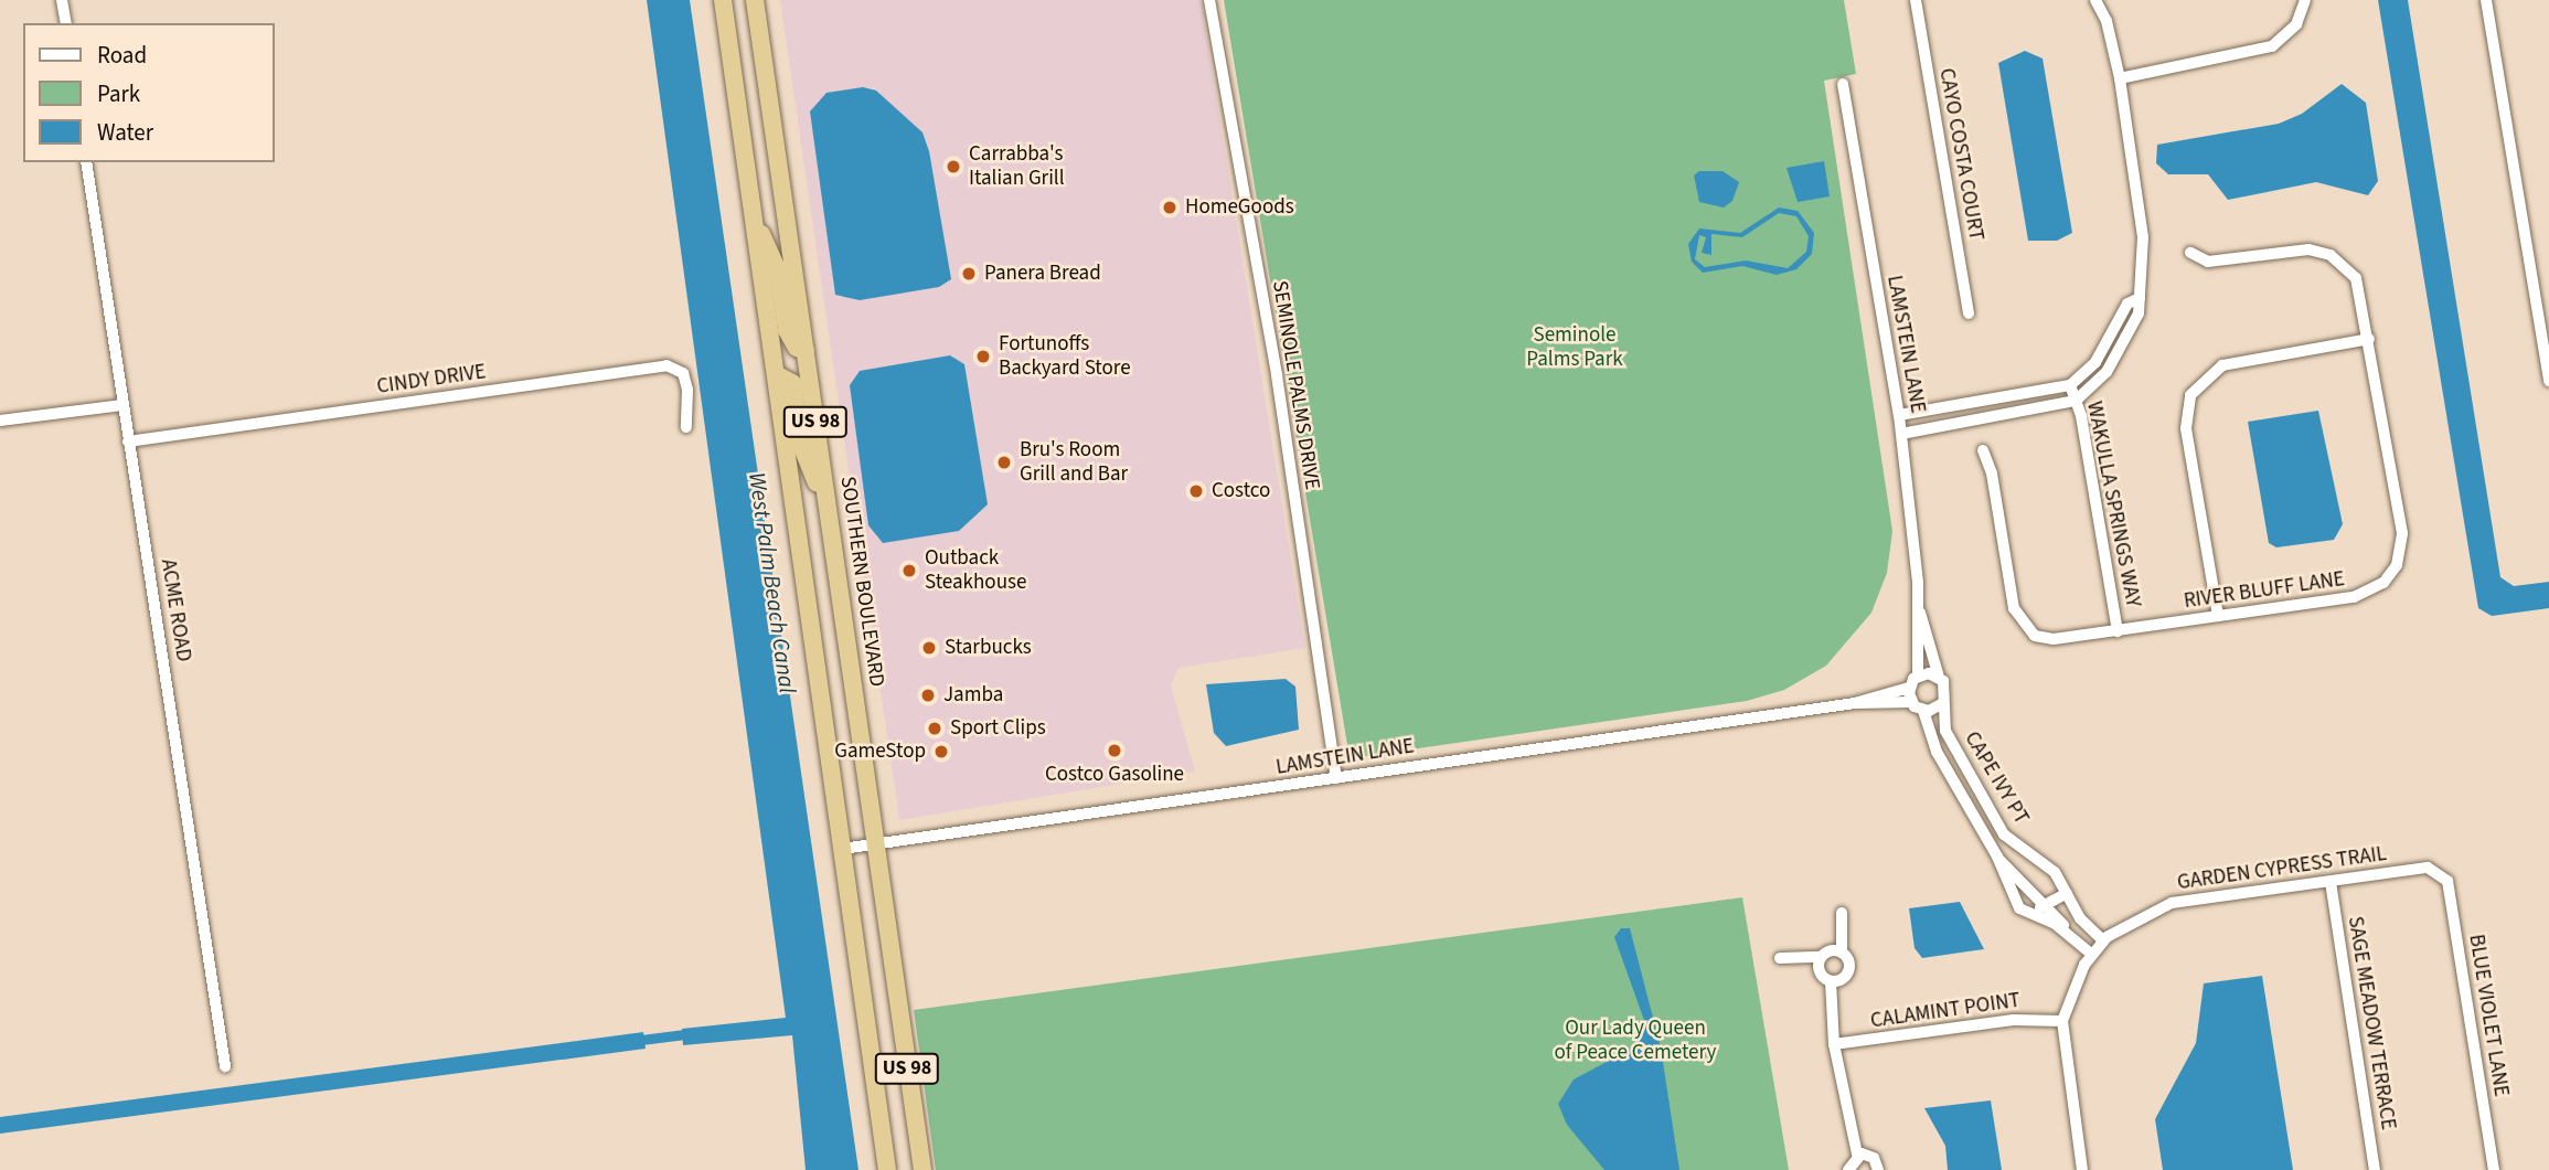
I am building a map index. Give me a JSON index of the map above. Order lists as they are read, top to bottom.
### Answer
{
  "streets": {
    "highway": ["US 98", "SOUTHERN BOULEVARD"],
    "street": [
      "CAYO COSTA COURT",
      "LAMSTEIN LANE",
      "CINDY DRIVE",
      "SEMINOLE PALMS DRIVE",
      "WAKULLA SPRINGS WAY",
      "RIVER BLUFF LANE",
      "ACME ROAD",
      "CAPE IVY PT",
      "GARDEN CYPRESS TRAIL",
      "CALAMINT POINT",
      "BLUE VIOLET LANE",
      "SAGE MEADOW TERRACE"
    ]
  },
  "crossings": [
    ["LAMSTEIN LANE", "SEMINOLE PALMS DRIVE"],
    ["LAMSTEIN LANE", "US 98"],
    ["LAMSTEIN LANE", "SOUTHERN BOULEVARD"],
    ["LAMSTEIN LANE", "CAPE IVY PT"],
    ["CINDY DRIVE", "ACME ROAD"],
    ["WAKULLA SPRINGS WAY", "RIVER BLUFF LANE"],
    ["CAPE IVY PT", "GARDEN CYPRESS TRAIL"],
    ["GARDEN CYPRESS TRAIL", "CALAMINT POINT"],
    ["GARDEN CYPRESS TRAIL", "BLUE VIOLET LANE"],
    ["GARDEN CYPRESS TRAIL", "SAGE MEADOW TERRACE"]
  ],
  "water": ["West Palm Beach Canal"],
  "parks": ["Seminole Palms Park", "Our Lady Queen of Peace Cemetery"],
  "places": [
    "Carrabba's Italian Grill",
    "HomeGoods",
    "Panera Bread",
    "Fortunoffs Backyard Store",
    "Bru's Room Grill and Bar",
    "Costco",
    "Outback Steakhouse",
    "Starbucks",
    "Jamba",
    "Sport Clips",
    "Costco Gasoline",
    "GameStop"
  ],
  "legend": ["Road", "Park", "Water"]
}
